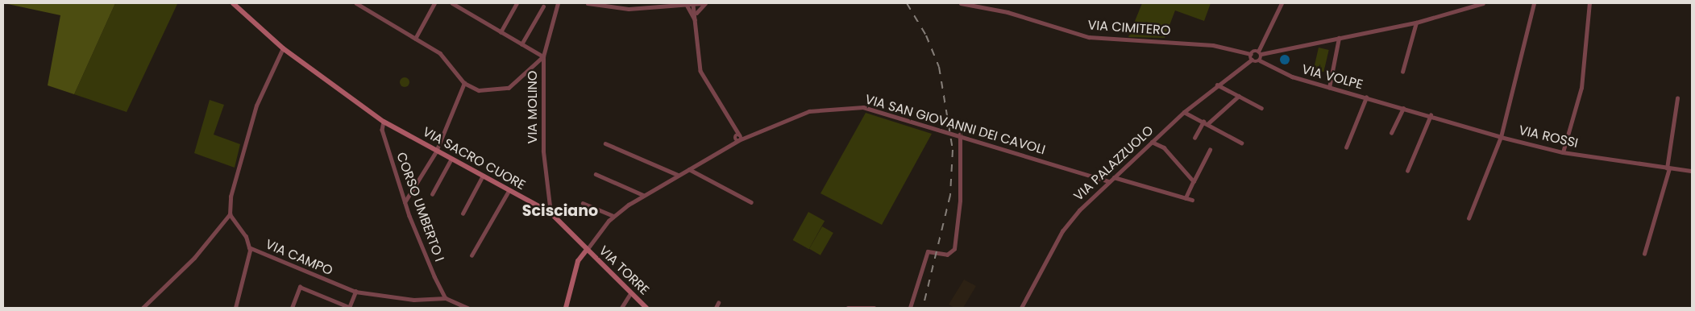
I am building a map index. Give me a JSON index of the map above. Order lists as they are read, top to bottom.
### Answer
{
  "streets": {
    "street": [
      "VIA CIMITERO",
      "VIA VOLPE",
      "VIA MOLINO",
      "VIA SAN GIOVANNI DEI CAVOLI",
      "VIA ROSSI",
      "VIA SACRO CUORE",
      "VIA PALAZZUOLO",
      "CORSO UMBERTO I",
      "VIA CAMPO",
      "VIA TORRE"
    ]
  },
  "crossings": [
    ["VIA VOLPE", "VIA ROSSI"],
    ["VIA VOLPE", "VIA PALAZZUOLO"],
    ["VIA MOLINO", "VIA SACRO CUORE"],
    ["VIA SAN GIOVANNI DEI CAVOLI", "VIA SACRO CUORE"],
    ["VIA SAN GIOVANNI DEI CAVOLI", "VIA PALAZZUOLO"],
    ["VIA SAN GIOVANNI DEI CAVOLI", "VIA TORRE"],
    ["VIA SACRO CUORE", "CORSO UMBERTO I"],
    ["VIA SACRO CUORE", "VIA TORRE"],
    ["CORSO UMBERTO I", "VIA CAMPO"]
  ],
  "districts": ["Scisciano"]
}
